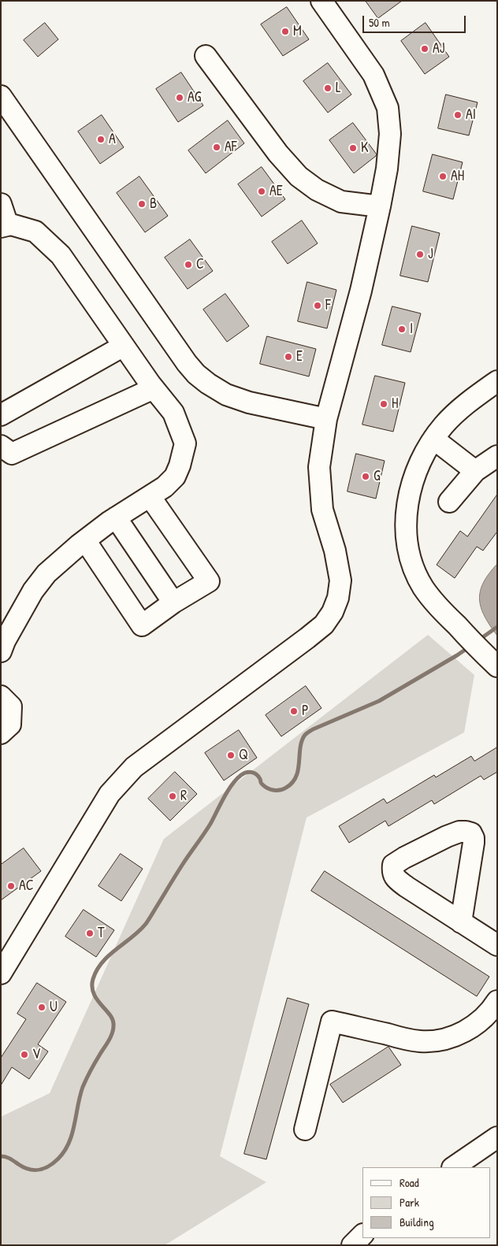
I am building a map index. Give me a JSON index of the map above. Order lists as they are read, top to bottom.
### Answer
{
  "places": [
    "M",
    "AJ",
    "L",
    "AG",
    "AI",
    "A",
    "AF",
    "K",
    "AH",
    "AE",
    "B",
    "J",
    "C",
    "F",
    "I",
    "E",
    "H",
    "G",
    "P",
    "Q",
    "R",
    "AC",
    "T",
    "U",
    "V"
  ],
  "legend": ["Road", "Park", "Building"],
  "scale_bar": "50 m"
}
